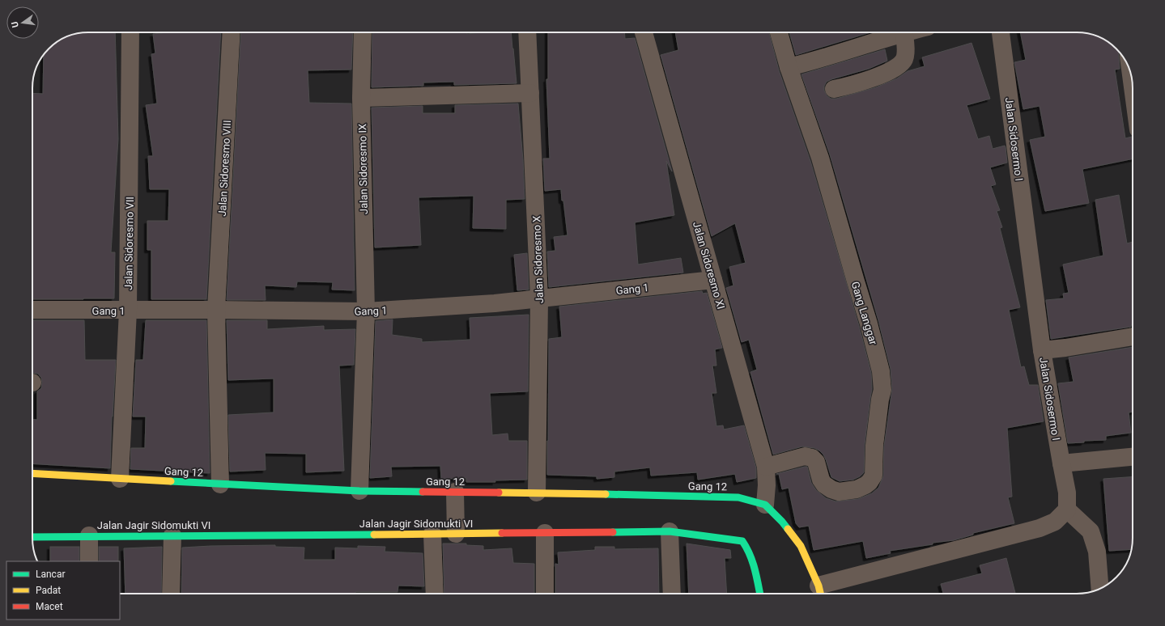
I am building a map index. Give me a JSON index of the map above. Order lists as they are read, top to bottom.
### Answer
{
  "streets": {
    "street": [
      "Jalan Sidosermo I",
      "Jalan Sidoresmo VIII",
      "Jalan Sidoresmo IX",
      "Jalan Sidoresmo VII",
      "Jalan Sidoresmo X",
      "Jalan Sidoresmo XI",
      "Gang 1",
      "Gang Langgar",
      "Gang 12",
      "Jalan Jagir Sidomukti VI"
    ]
  },
  "crossings": [
    ["Jalan Sidoresmo VIII", "Gang 1"],
    ["Jalan Sidoresmo VIII", "Gang 12"],
    ["Jalan Sidoresmo IX", "Gang 1"],
    ["Jalan Sidoresmo IX", "Gang 12"],
    ["Jalan Sidoresmo VII", "Gang 1"],
    ["Jalan Sidoresmo VII", "Gang 12"],
    ["Jalan Sidoresmo X", "Gang 1"],
    ["Jalan Sidoresmo X", "Gang 12"],
    ["Jalan Sidoresmo XI", "Gang 1"],
    ["Jalan Sidoresmo XI", "Gang Langgar"],
    ["Jalan Sidoresmo XI", "Gang 12"]
  ],
  "legend": ["Lancar", "Padat", "Macet"],
  "north": "left"
}
